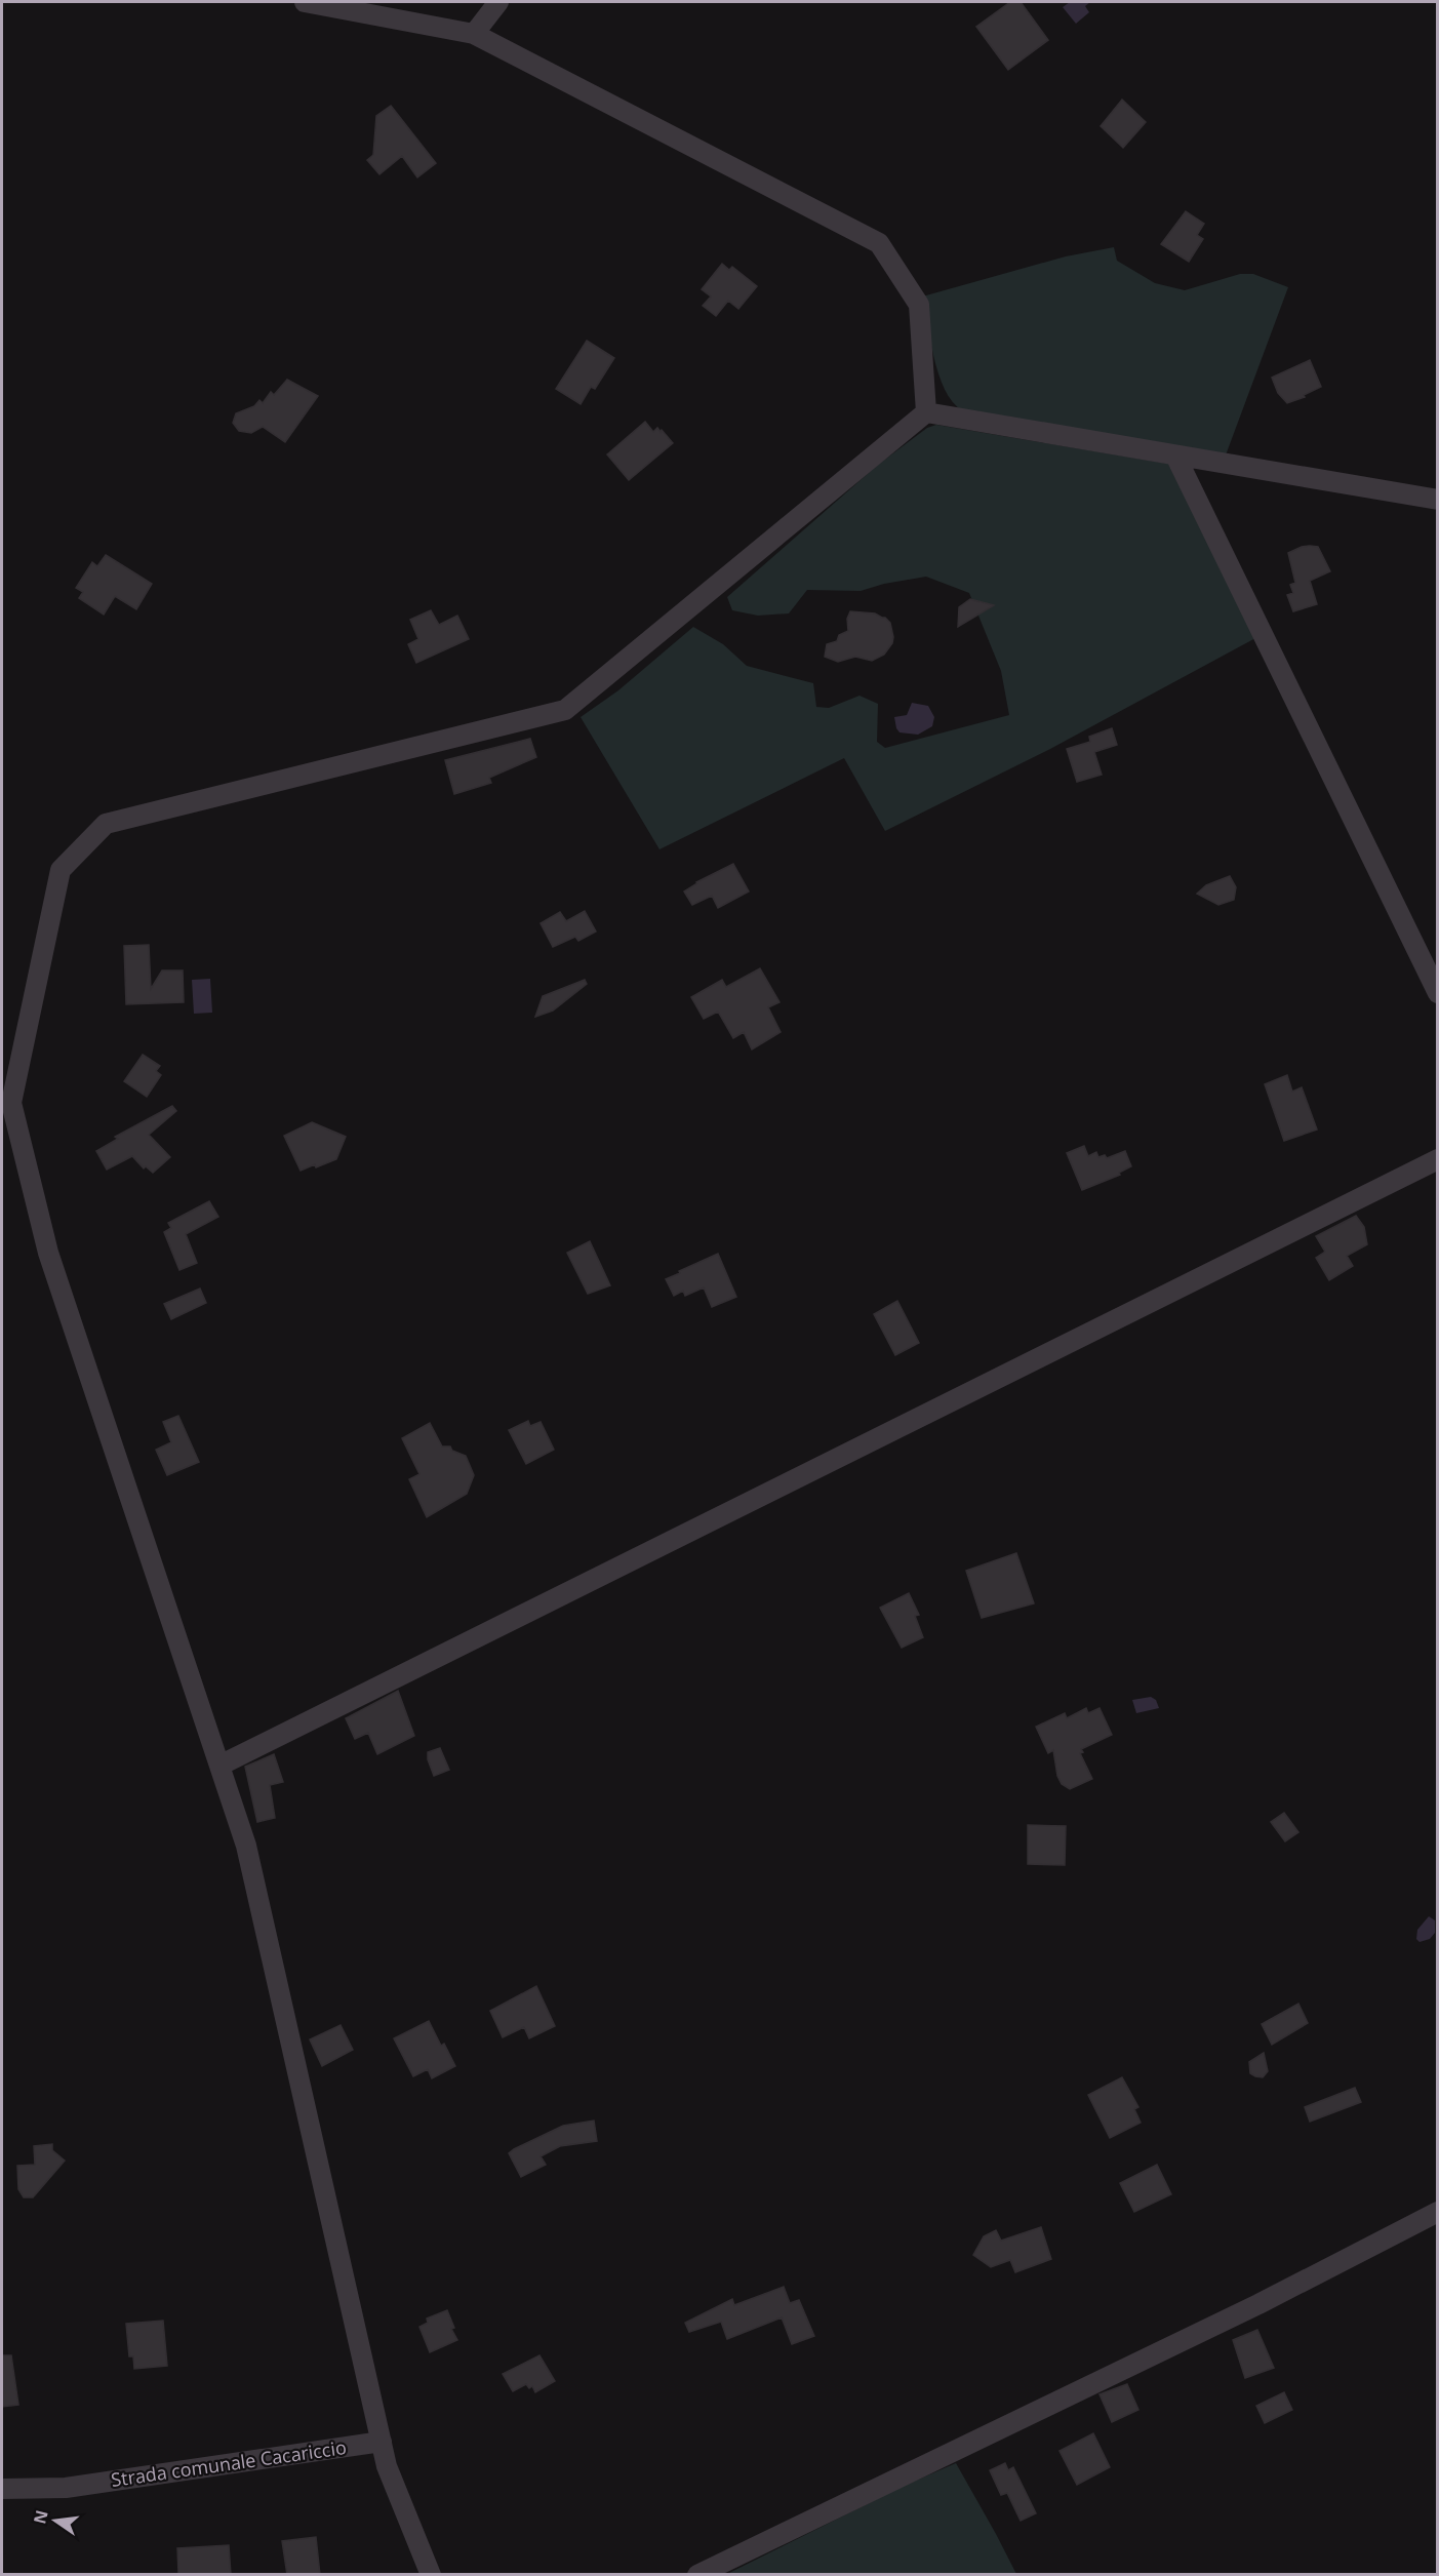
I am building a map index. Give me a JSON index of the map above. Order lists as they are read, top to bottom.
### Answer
{
  "streets": {
    "street": ["Strada comunale Cacariccio"]
  },
  "north": "left"
}
